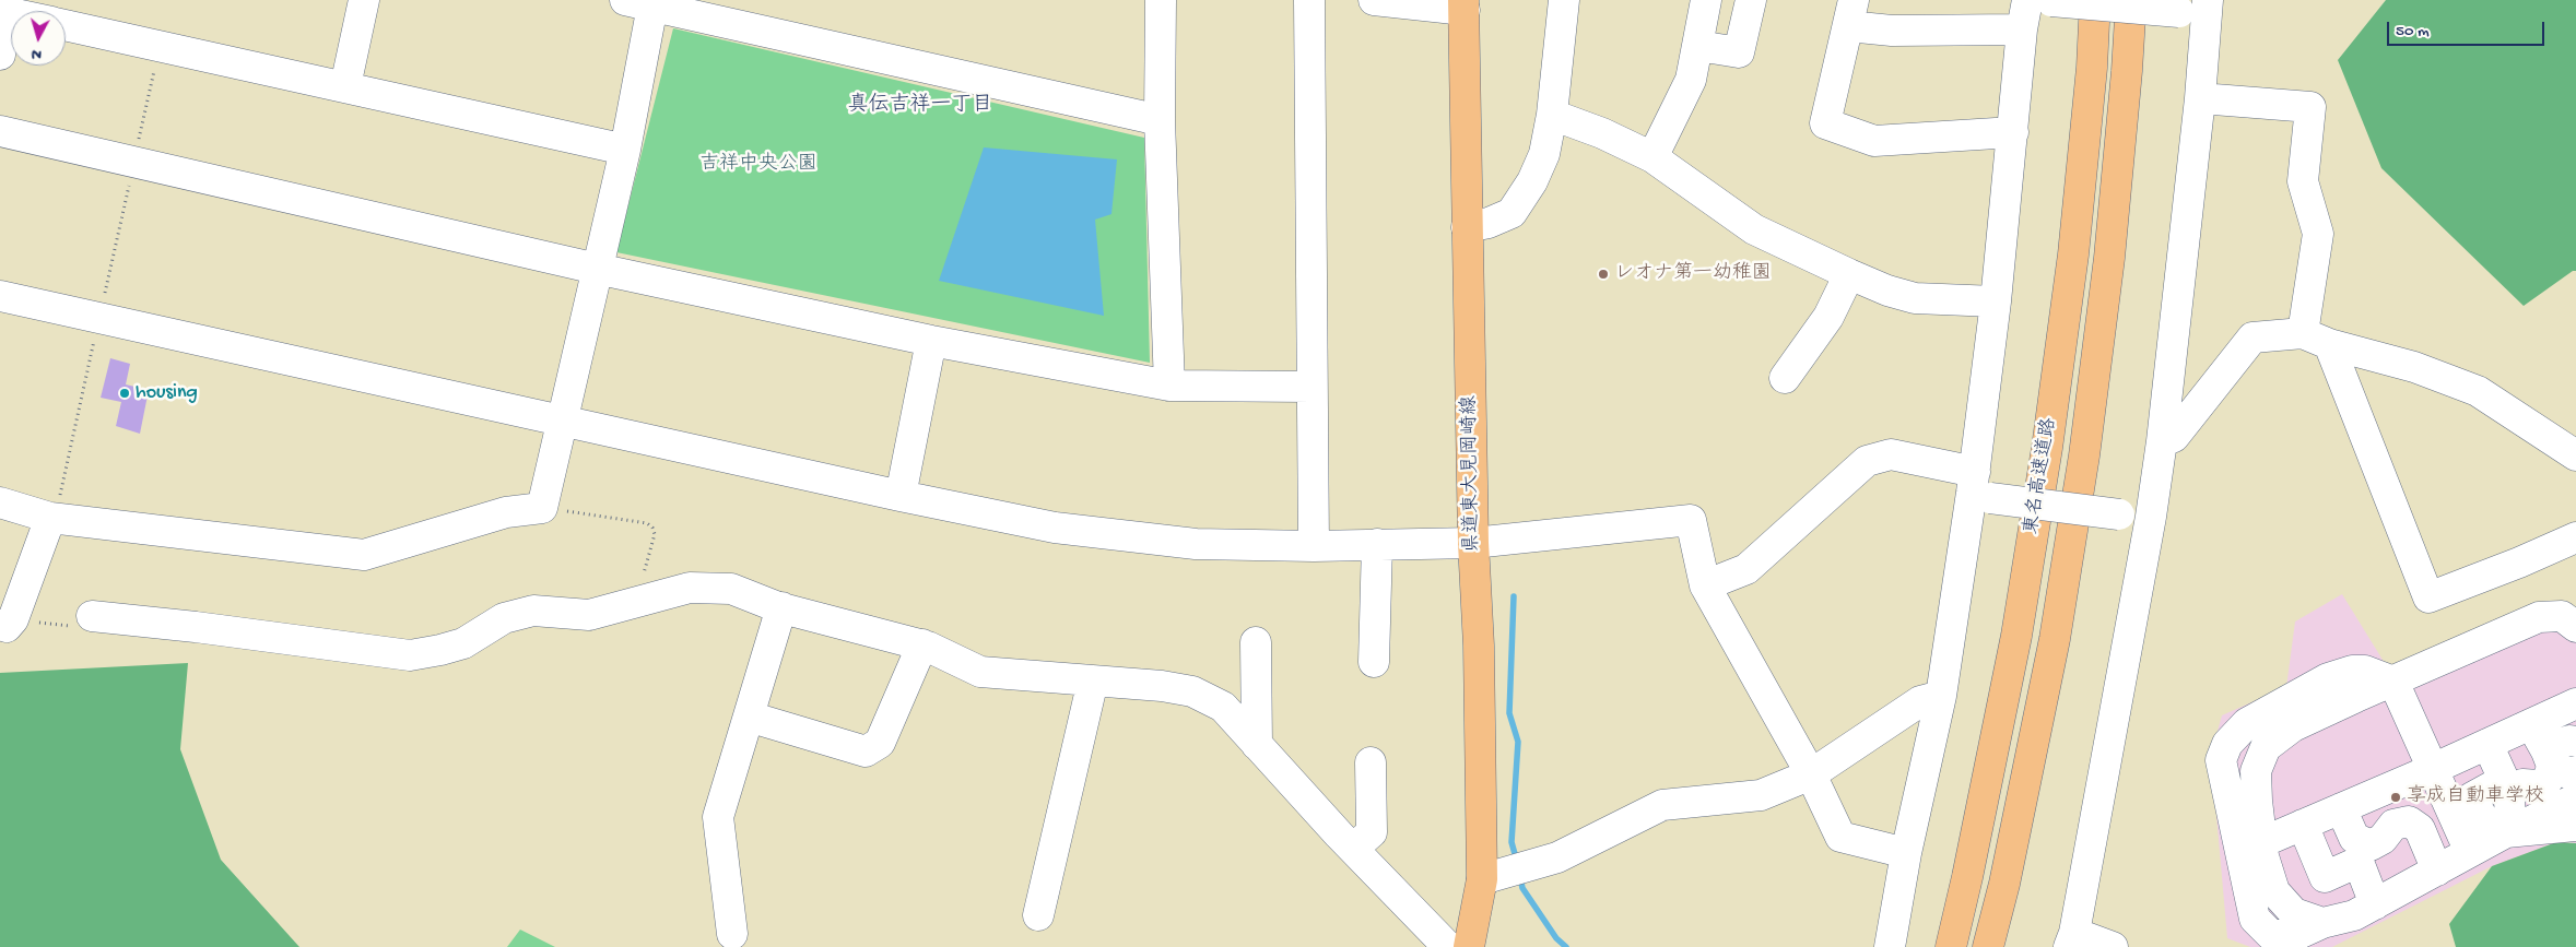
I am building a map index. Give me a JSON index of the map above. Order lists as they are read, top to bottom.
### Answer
{
  "streets": {
    "main road": ["県道東大見岡崎線", "東名高速道路"]
  },
  "districts": ["真伝吉祥一丁目"],
  "parks": ["吉祥中央公園"],
  "places": ["レオナ第一幼稚園", "housing", "享成自動車学校"],
  "scale_bar": "50 m",
  "north": "bottom"
}
